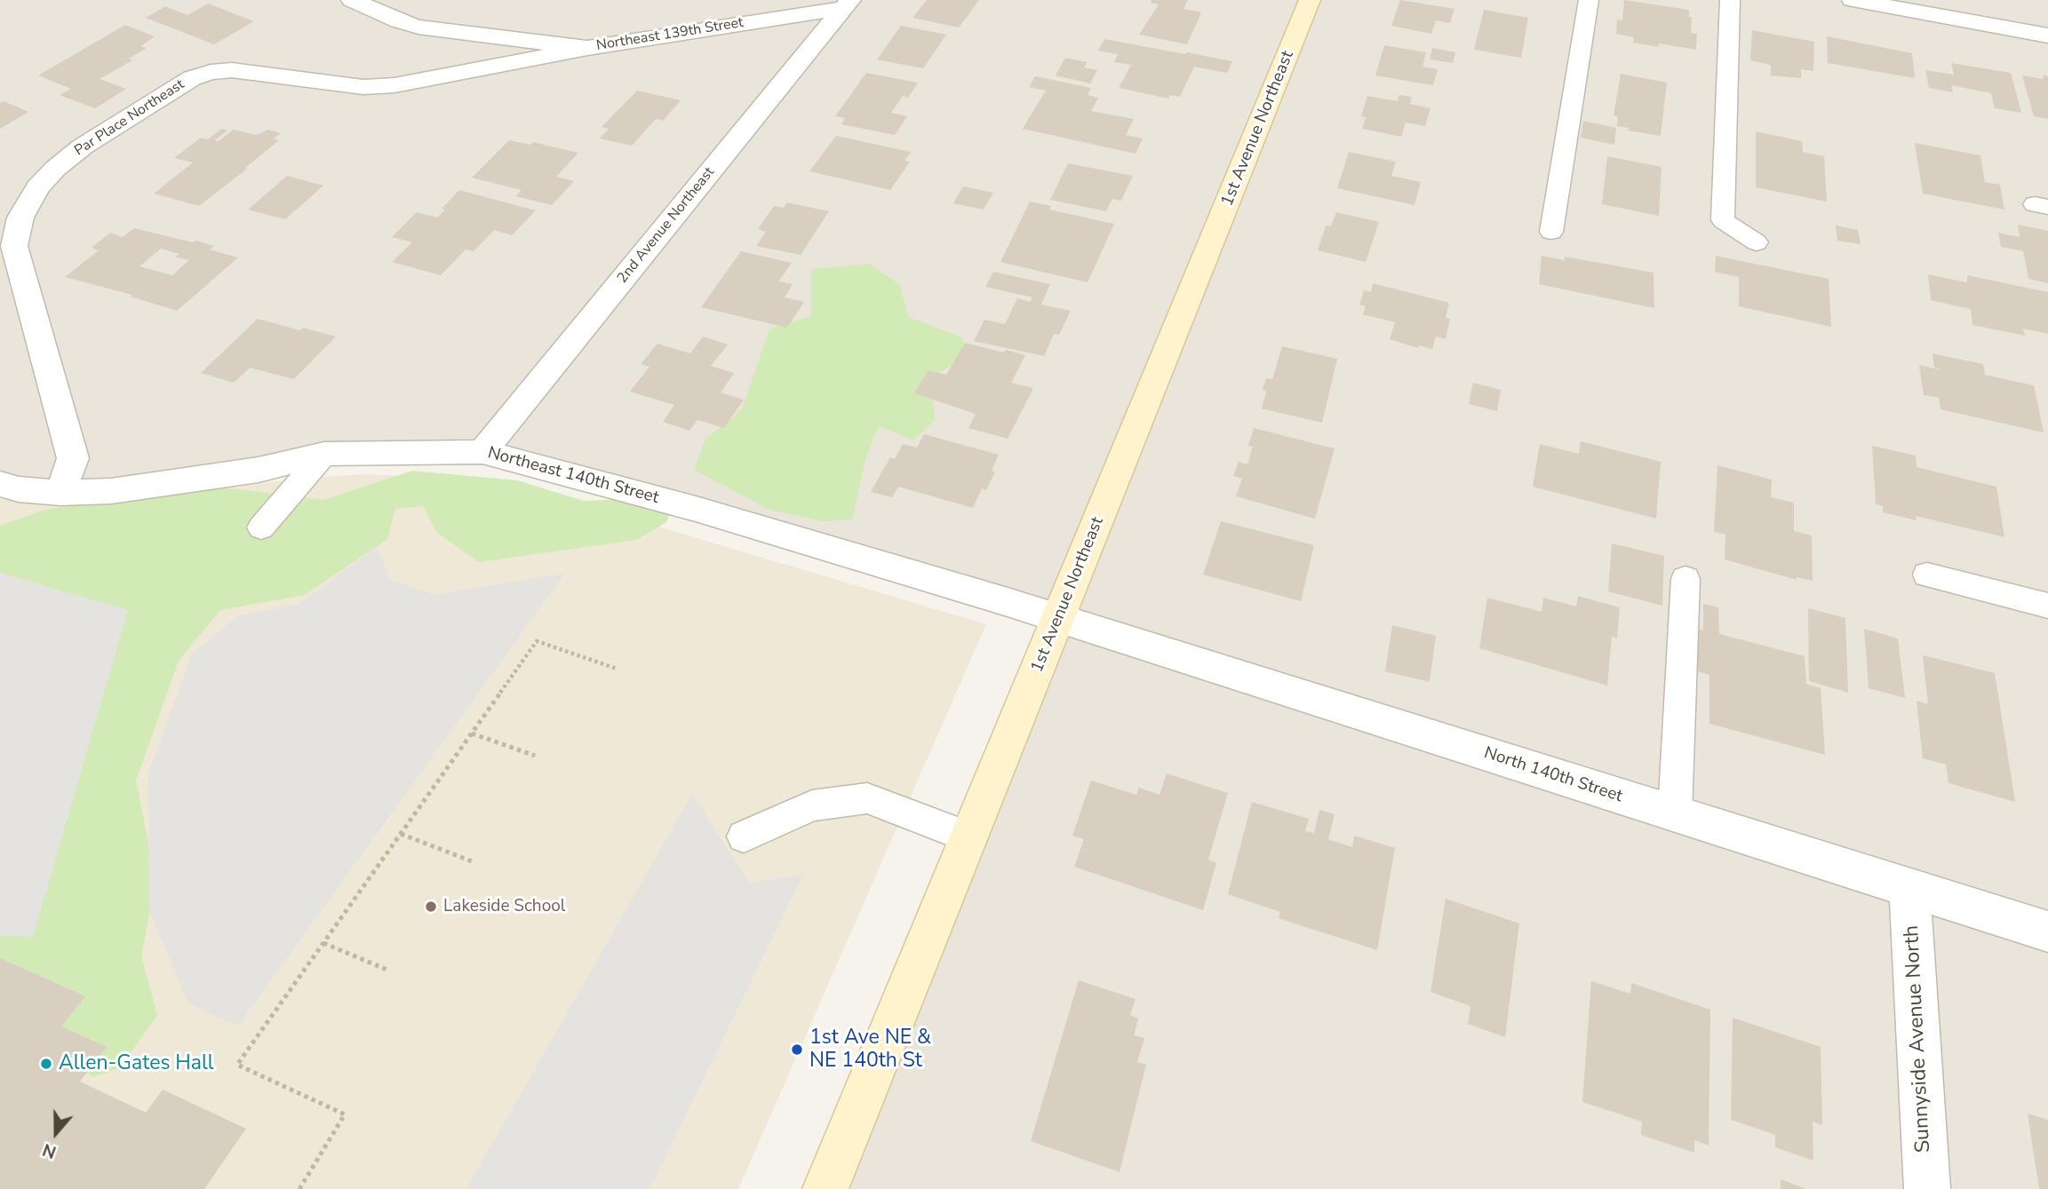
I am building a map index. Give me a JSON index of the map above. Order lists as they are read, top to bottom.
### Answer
{
  "streets": {
    "street": [
      "Northeast 139th Street",
      "Par Place Northeast",
      "1st Avenue Northeast",
      "2nd Avenue Northeast",
      "Northeast 140th Street",
      "North 140th Street",
      "Sunnyside Avenue North"
    ]
  },
  "crossings": [
    ["Northeast 139th Street", "Par Place Northeast"],
    ["Northeast 139th Street", "2nd Avenue Northeast"],
    ["Par Place Northeast", "Northeast 140th Street"],
    ["1st Avenue Northeast", "Northeast 140th Street"],
    ["1st Avenue Northeast", "North 140th Street"],
    ["2nd Avenue Northeast", "Northeast 140th Street"],
    ["Northeast 140th Street", "North 140th Street"],
    ["North 140th Street", "Sunnyside Avenue North"]
  ],
  "places": ["Lakeside School", "1st Ave NE & NE 140th St", "Allen-Gates Hall"],
  "north": "bottom"
}
